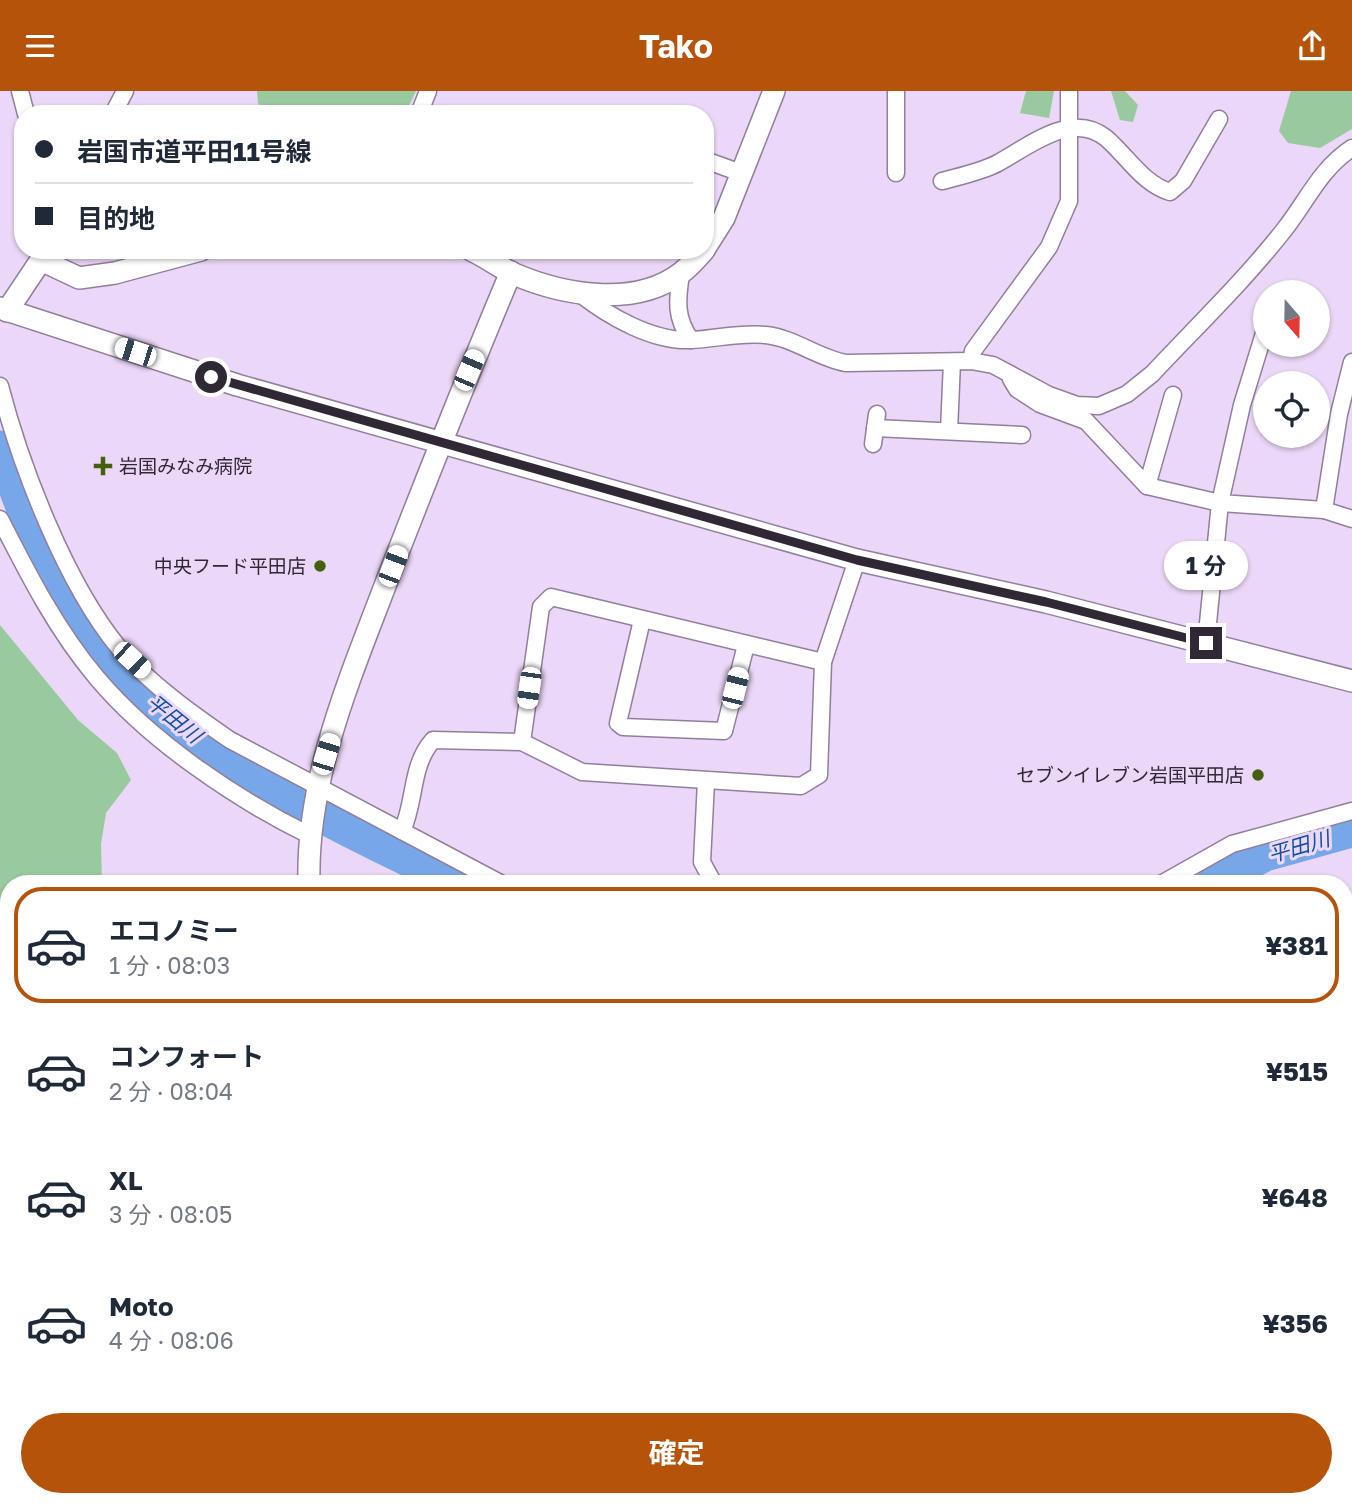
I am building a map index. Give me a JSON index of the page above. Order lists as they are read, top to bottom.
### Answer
{
  "water": ["平田川"],
  "places": {
    "health": ["岩国みなみ病院"],
    "other": ["中央フード平田店", "セブンイレブン岩国平田店"]
  },
  "north": "bottom",
  "page": {
    "header": "Tako",
    "banner": ["岩国市道平田11号線", "目的地"],
    "bubble": "1 分",
    "list": [
      {
        "name": "エコノミー",
        "note": "1 分 · 08:03",
        "value": "¥381"
      },
      {
        "name": "コンフォート",
        "note": "2 分 · 08:04",
        "value": "¥515"
      },
      {
        "name": "XL",
        "note": "3 分 · 08:05",
        "value": "¥648"
      },
      {
        "name": "Moto",
        "note": "4 分 · 08:06",
        "value": "¥356"
      }
    ],
    "buttons": "確定"
  }
}
